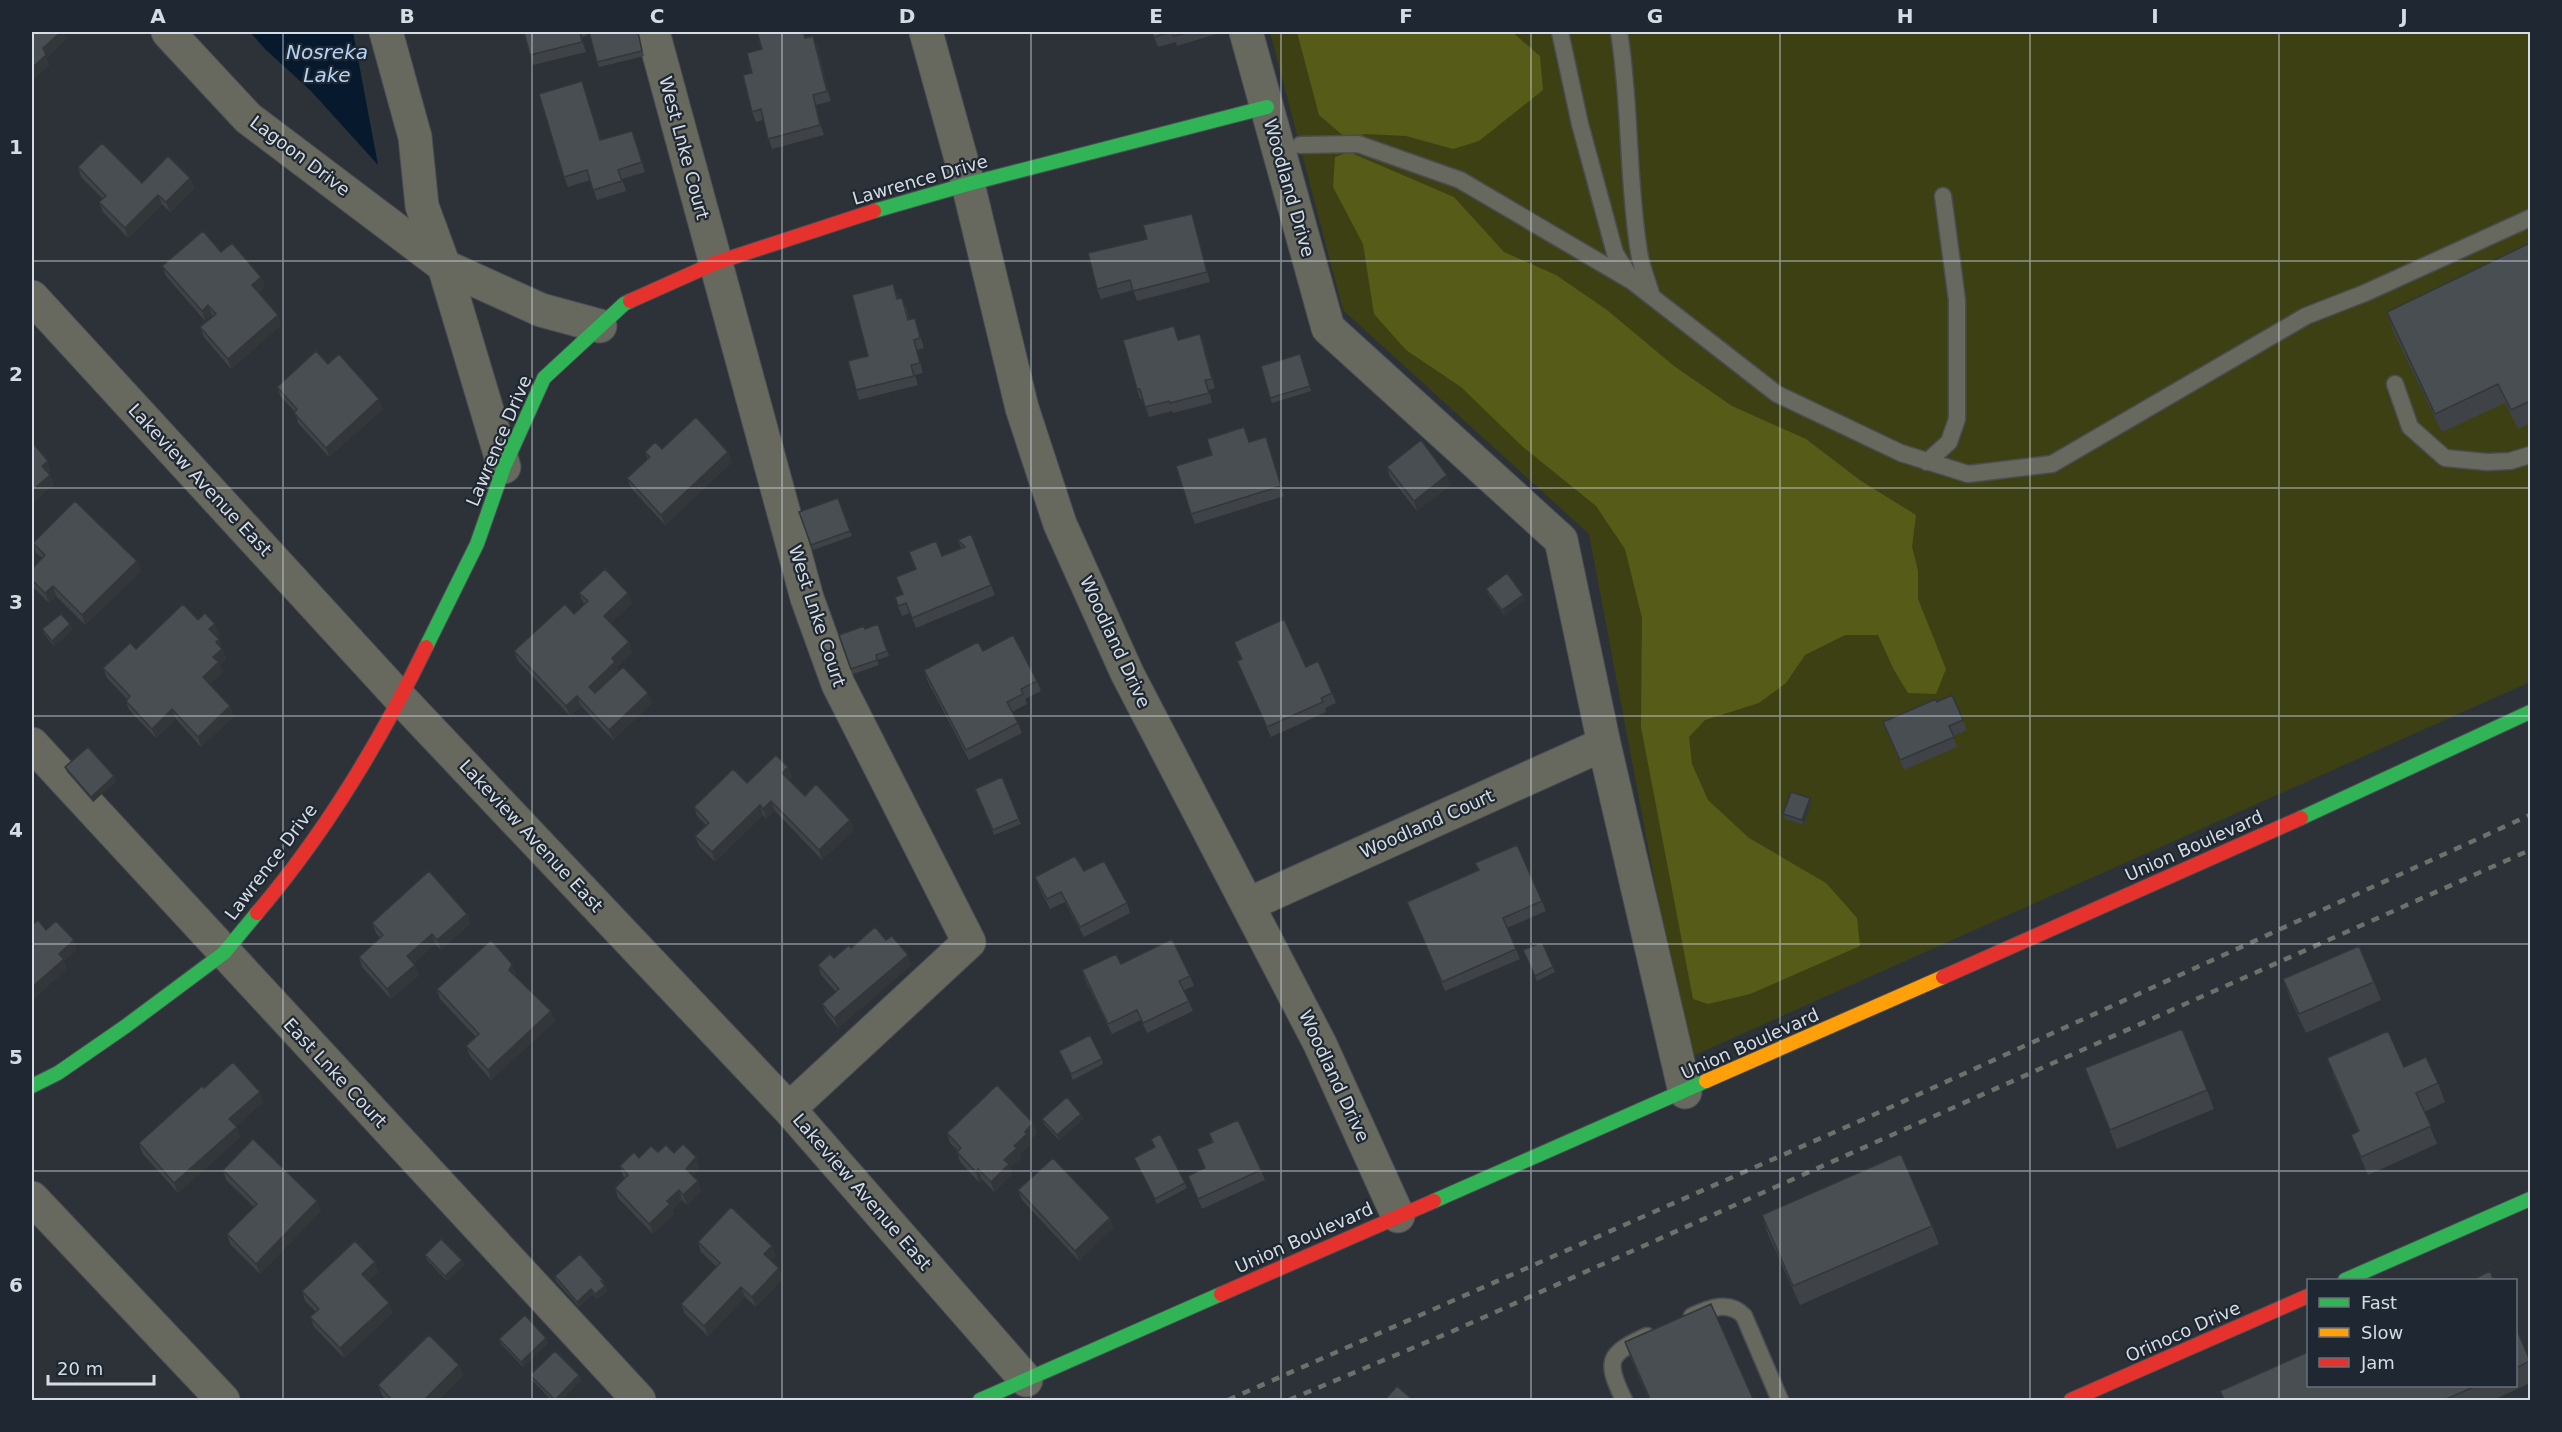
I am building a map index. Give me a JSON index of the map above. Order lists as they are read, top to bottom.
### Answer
{
  "streets": {
    "street": [
      "West Lnke Court",
      "Lagoon Drive",
      "Lawrence Drive",
      "Woodland Drive",
      "Lakeview Avenue East",
      "Woodland Court",
      "Union Boulevard",
      "East Lnke Court",
      "Orinoco Drive"
    ]
  },
  "crossings": [
    ["West Lnke Court", "Lawrence Drive"],
    ["West Lnke Court", "Lakeview Avenue East"],
    ["Lagoon Drive", "Lawrence Drive"],
    ["Lawrence Drive", "Woodland Drive"],
    ["Lawrence Drive", "Lakeview Avenue East"],
    ["Lawrence Drive", "East Lnke Court"],
    ["Woodland Drive", "Woodland Court"],
    ["Woodland Drive", "Union Boulevard"],
    ["Lakeview Avenue East", "Union Boulevard"]
  ],
  "water": ["Nosreka Lake"],
  "legend": ["Fast", "Slow", "Jam"],
  "scale_bar": "20 m",
  "grid": {
    "columns": [
      "A",
      "B",
      "C",
      "D",
      "E",
      "F",
      "G",
      "H",
      "I",
      "J"
    ],
    "rows": [
      "1",
      "2",
      "3",
      "4",
      "5",
      "6"
    ]
  }
}
